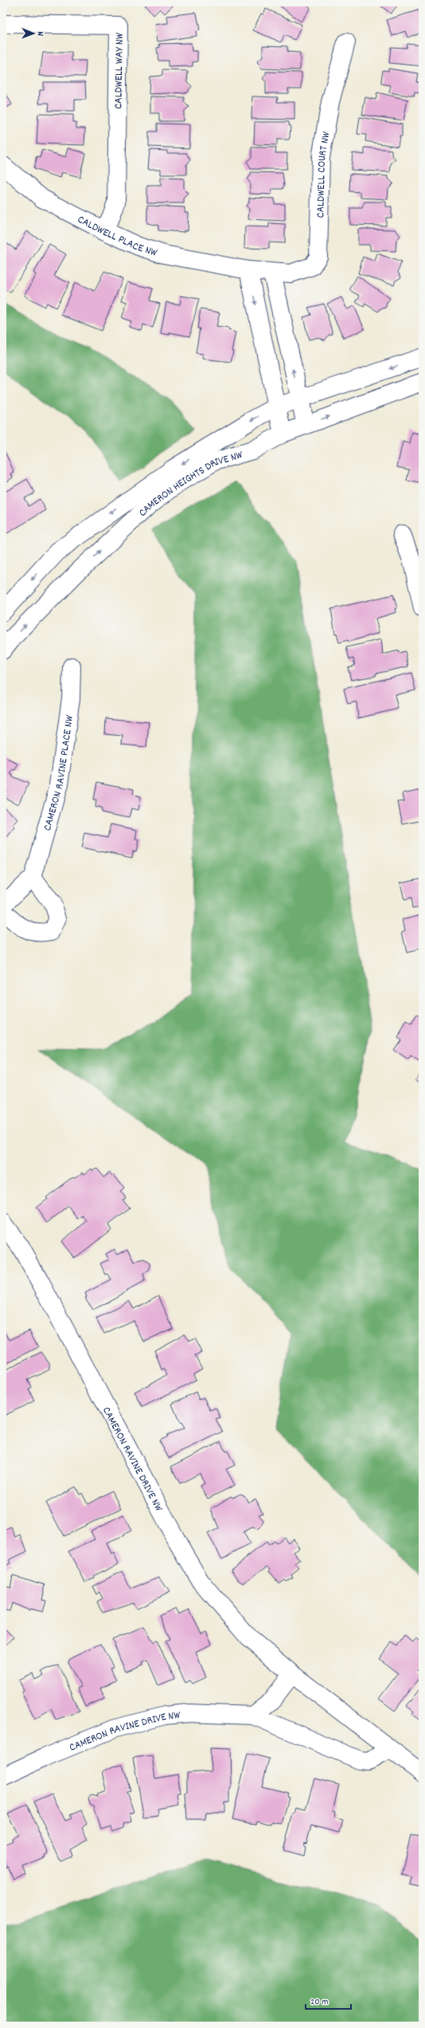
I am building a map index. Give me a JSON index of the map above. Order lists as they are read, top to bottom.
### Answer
{
  "streets": {
    "street": [
      "CALDWELL WAY NW",
      "CALDWELL COURT NW",
      "CALDWELL PLACE NW",
      "CAMERON HEIGHTS DRIVE NW",
      "CAMERON RAVINE PLACE NW",
      "CAMERON RAVINE DRIVE NW"
    ]
  },
  "crossings": [
    ["CALDWELL WAY NW", "CALDWELL PLACE NW"],
    ["CALDWELL COURT NW", "CALDWELL PLACE NW"]
  ],
  "scale_bar": "20 m",
  "north": "right"
}
